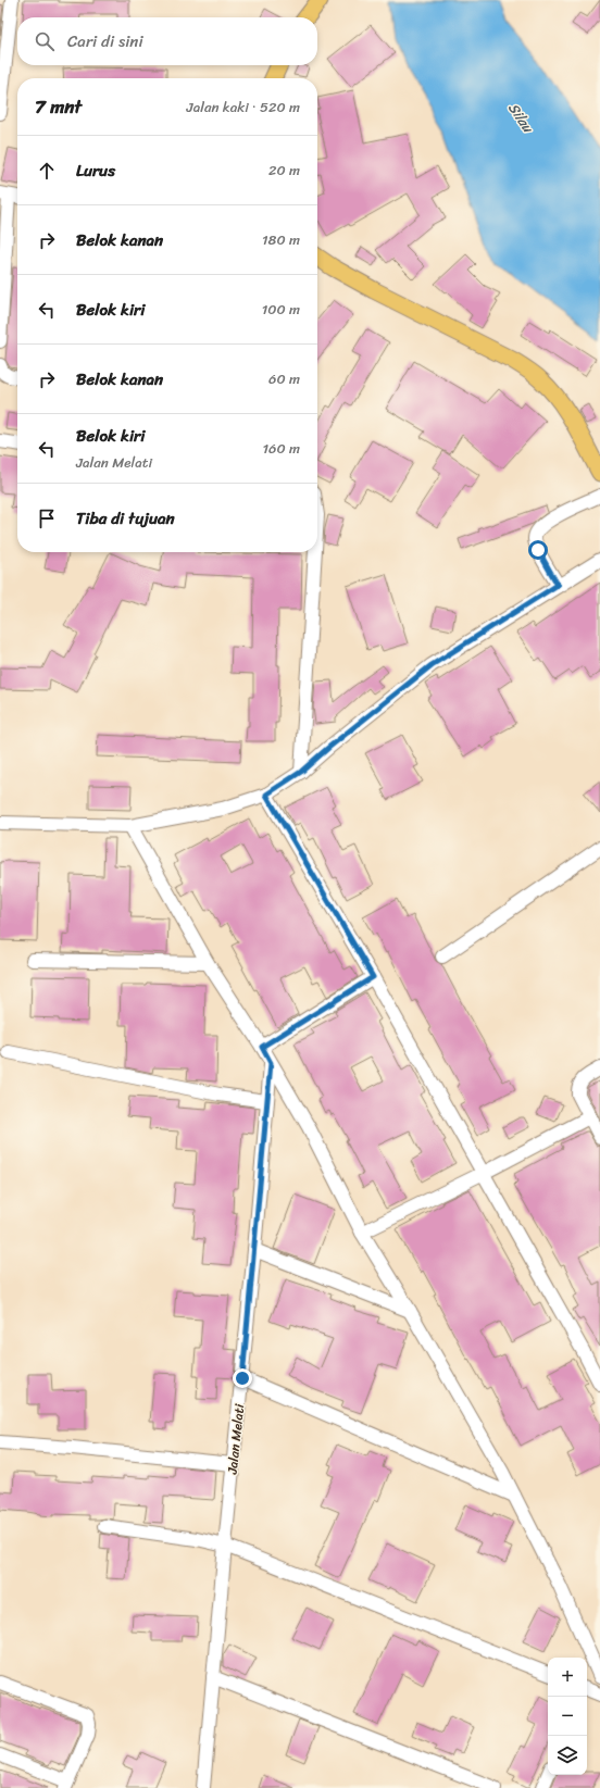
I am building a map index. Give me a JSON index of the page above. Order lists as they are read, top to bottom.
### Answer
{
  "streets": {
    "street": ["Jalan Melati"]
  },
  "water": ["Silau"],
  "page": {
    "search": "Cari di sini",
    "heading": ["7 mnt", "Jalan kaki · 520 m"],
    "list": [
      ["Lurus", "20 m"],
      ["Belok kanan", "180 m"],
      ["Belok kiri", "100 m"],
      ["Belok kanan", "60 m"],
      ["Belok kiri", "Jalan Melati", "160 m"],
      "Tiba di tujuan"
    ],
    "map_buttons": ["+", "−"]
  }
}
